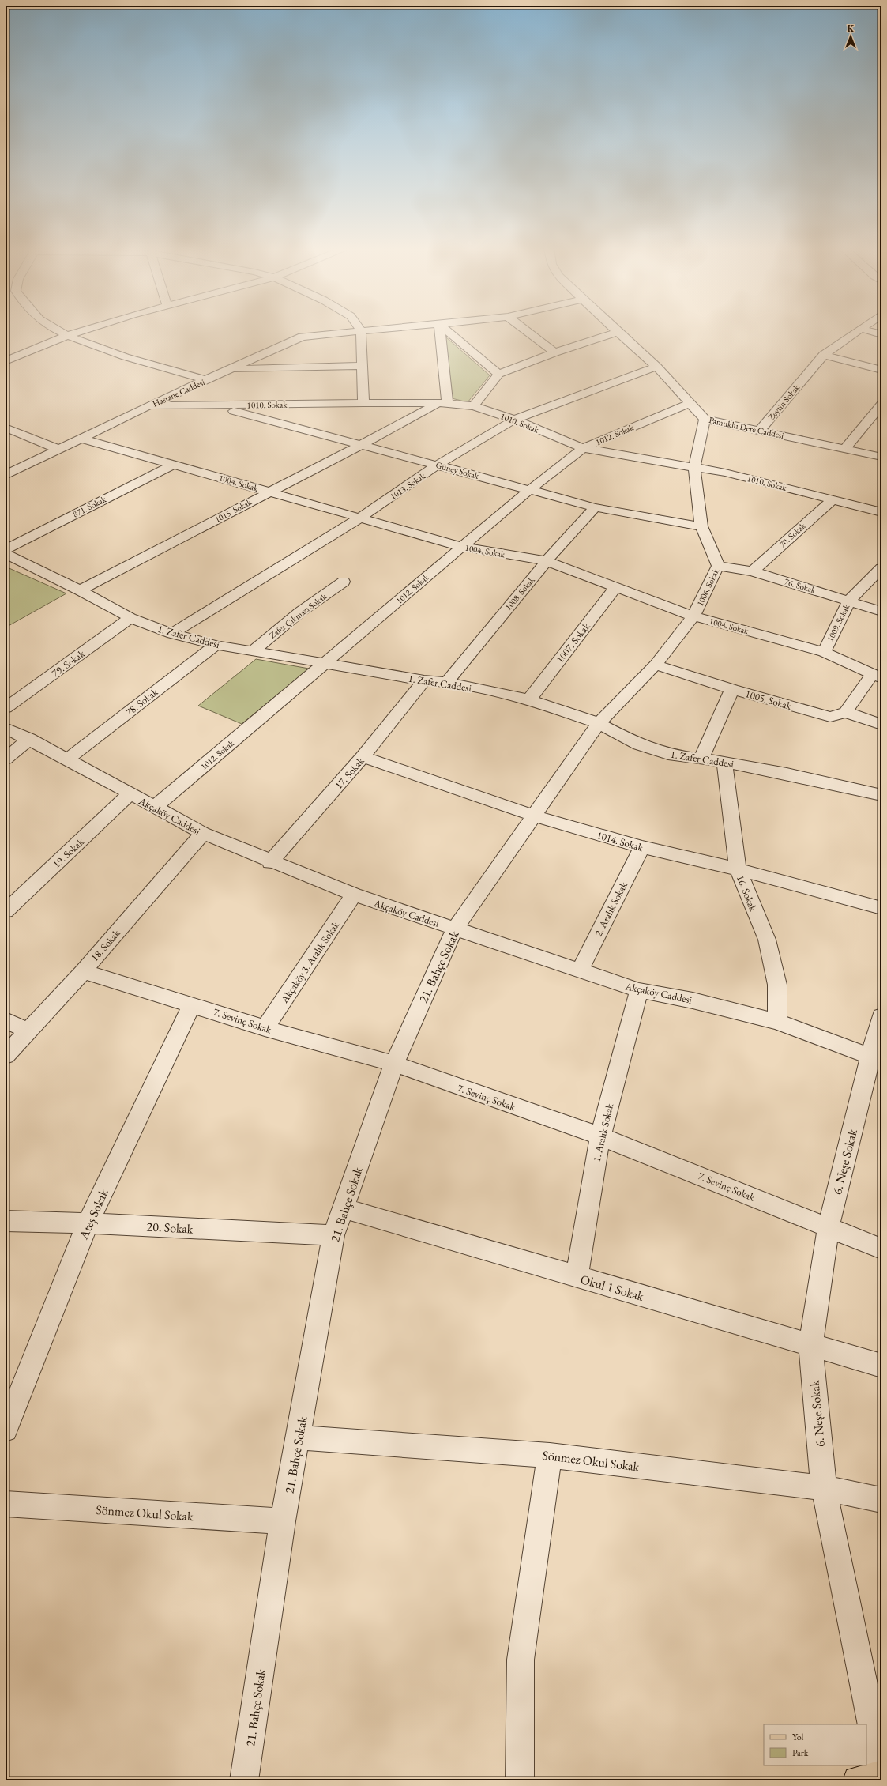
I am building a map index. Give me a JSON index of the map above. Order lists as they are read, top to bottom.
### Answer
{
  "streets": {
    "street": [
      "Hastane Caddesi",
      "Zeytin Sokak",
      "1010. Sokak",
      "Pamuklu Dere Caddesi",
      "1012. Sokak",
      "Güney Sokak",
      "1004. Sokak",
      "1013. Sokak",
      "871. Sokak",
      "1015. Sokak",
      "70. Sokak",
      "76. Sokak",
      "1006. Sokak",
      "1008. Sokak",
      "Zafer Çıkmazı Sokak",
      "1009. Sokak",
      "1. Zafer Caddesi",
      "1007. Sokak",
      "79. Sokak",
      "1005. Sokak",
      "78. Sokak",
      "17. Sokak",
      "Akçaköy Caddesi",
      "1014. Sokak",
      "19. Sokak",
      "16. Sokak",
      "2. Aralık Sokak",
      "18. Sokak",
      "Akçaköy 3. Aralık Sokak",
      "21. Bahçe Sokak",
      "7. Sevinç Sokak",
      "1. Aralık Sokak",
      "6. Neşe Sokak",
      "Ateş Sokak",
      "20. Sokak",
      "Okul 1 Sokak",
      "Sönmez Okul Sokak"
    ]
  },
  "crossings": [
    ["Hastane Caddesi", "1010. Sokak"],
    ["Hastane Caddesi", "1004. Sokak"],
    ["Zeytin Sokak", "Pamuklu Dere Caddesi"],
    ["1010. Sokak", "1012. Sokak"],
    ["1010. Sokak", "Güney Sokak"],
    ["1010. Sokak", "1013. Sokak"],
    ["1010. Sokak", "1015. Sokak"],
    ["1010. Sokak", "70. Sokak"],
    ["1010. Sokak", "1006. Sokak"],
    ["Pamuklu Dere Caddesi", "1012. Sokak"],
    ["Pamuklu Dere Caddesi", "1013. Sokak"],
    ["Pamuklu Dere Caddesi", "1006. Sokak"],
    ["1012. Sokak", "Güney Sokak"],
    ["1012. Sokak", "1004. Sokak"],
    ["1012. Sokak", "1. Zafer Caddesi"],
    ["1012. Sokak", "Akçaköy Caddesi"],
    ["Güney Sokak", "1013. Sokak"],
    ["Güney Sokak", "1015. Sokak"],
    ["Güney Sokak", "1006. Sokak"],
    ["Güney Sokak", "1008. Sokak"],
    ["1004. Sokak", "1013. Sokak"],
    ["1004. Sokak", "871. Sokak"],
    ["1004. Sokak", "1015. Sokak"],
    ["1004. Sokak", "1006. Sokak"],
    ["1004. Sokak", "1008. Sokak"],
    ["1004. Sokak", "1009. Sokak"],
    ["1004. Sokak", "1007. Sokak"],
    ["1013. Sokak", "1. Zafer Caddesi"],
    ["1015. Sokak", "1. Zafer Caddesi"],
    ["70. Sokak", "76. Sokak"],
    ["76. Sokak", "1006. Sokak"],
    ["76. Sokak", "1009. Sokak"],
    ["1006. Sokak", "1. Zafer Caddesi"],
    ["1006. Sokak", "1005. Sokak"],
    ["1006. Sokak", "21. Bahçe Sokak"],
    ["1008. Sokak", "1. Zafer Caddesi"],
    ["Zafer Çıkmazı Sokak", "1. Zafer Caddesi"],
    ["1. Zafer Caddesi", "1007. Sokak"],
    ["1. Zafer Caddesi", "79. Sokak"],
    ["1. Zafer Caddesi", "78. Sokak"],
    ["1. Zafer Caddesi", "17. Sokak"],
    ["1. Zafer Caddesi", "16. Sokak"],
    ["1. Zafer Caddesi", "21. Bahçe Sokak"],
    ["78. Sokak", "Akçaköy Caddesi"],
    ["17. Sokak", "Akçaköy Caddesi"],
    ["17. Sokak", "1014. Sokak"],
    ["Akçaköy Caddesi", "19. Sokak"],
    ["Akçaköy Caddesi", "16. Sokak"],
    ["Akçaköy Caddesi", "2. Aralık Sokak"],
    ["Akçaköy Caddesi", "18. Sokak"],
    ["Akçaköy Caddesi", "Akçaköy 3. Aralık Sokak"],
    ["Akçaköy Caddesi", "21. Bahçe Sokak"],
    ["Akçaköy Caddesi", "1. Aralık Sokak"],
    ["Akçaköy Caddesi", "6. Neşe Sokak"],
    ["1014. Sokak", "16. Sokak"],
    ["1014. Sokak", "2. Aralık Sokak"],
    ["1014. Sokak", "21. Bahçe Sokak"],
    ["18. Sokak", "7. Sevinç Sokak"],
    ["Akçaköy 3. Aralık Sokak", "7. Sevinç Sokak"],
    ["21. Bahçe Sokak", "7. Sevinç Sokak"],
    ["21. Bahçe Sokak", "20. Sokak"],
    ["21. Bahçe Sokak", "Okul 1 Sokak"],
    ["21. Bahçe Sokak", "Sönmez Okul Sokak"],
    ["7. Sevinç Sokak", "1. Aralık Sokak"],
    ["7. Sevinç Sokak", "6. Neşe Sokak"],
    ["7. Sevinç Sokak", "Ateş Sokak"],
    ["1. Aralık Sokak", "Okul 1 Sokak"],
    ["6. Neşe Sokak", "Okul 1 Sokak"],
    ["6. Neşe Sokak", "Sönmez Okul Sokak"],
    ["Ateş Sokak", "20. Sokak"]
  ],
  "legend": ["Yol", "Park"],
  "north": "top"
}
